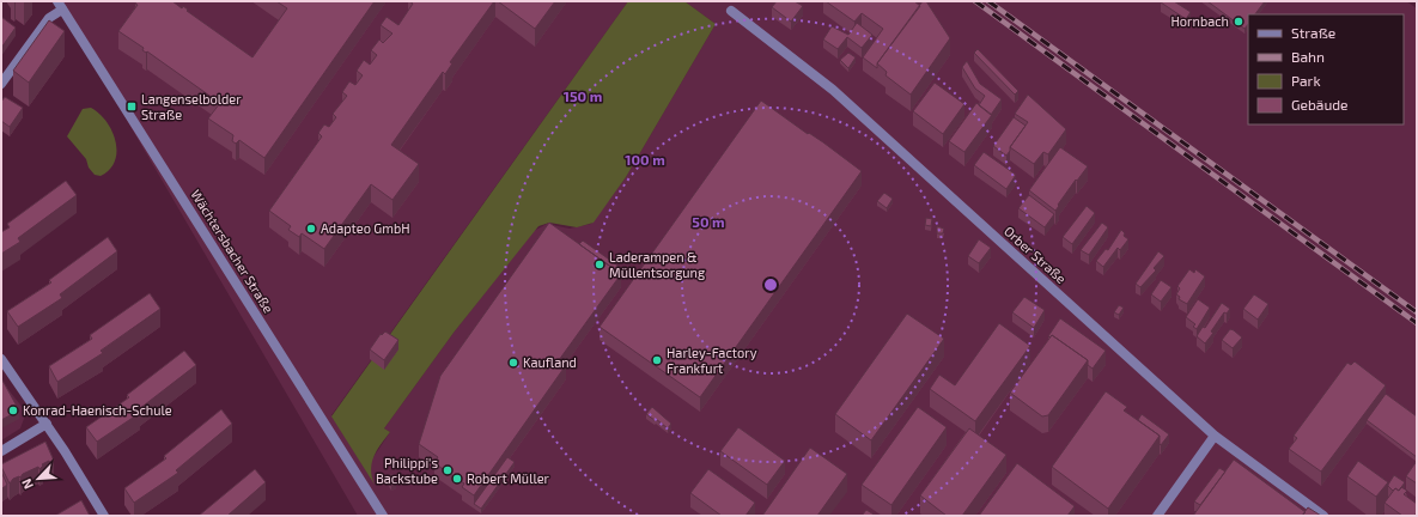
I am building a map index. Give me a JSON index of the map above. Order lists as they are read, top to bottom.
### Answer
{
  "streets": {
    "street": ["Wächtersbacher Straße", "Orber Straße"]
  },
  "places": {
    "other": [
      "Hornbach",
      "Adapteo GmbH",
      "Laderampen & Müllentsorgung",
      "Harley-Factory Frankfurt",
      "Kaufland",
      "Konrad-Haenisch-Schule",
      "Philippi's Backstube",
      "Robert Müller"
    ],
    "transit": ["Langenselbolder Straße"]
  },
  "legend": [
    "Straße",
    "Bahn",
    "Park",
    "Gebäude"
  ],
  "north": "bottom left",
  "rings": ["150 m", "100 m", "50 m"]
}
